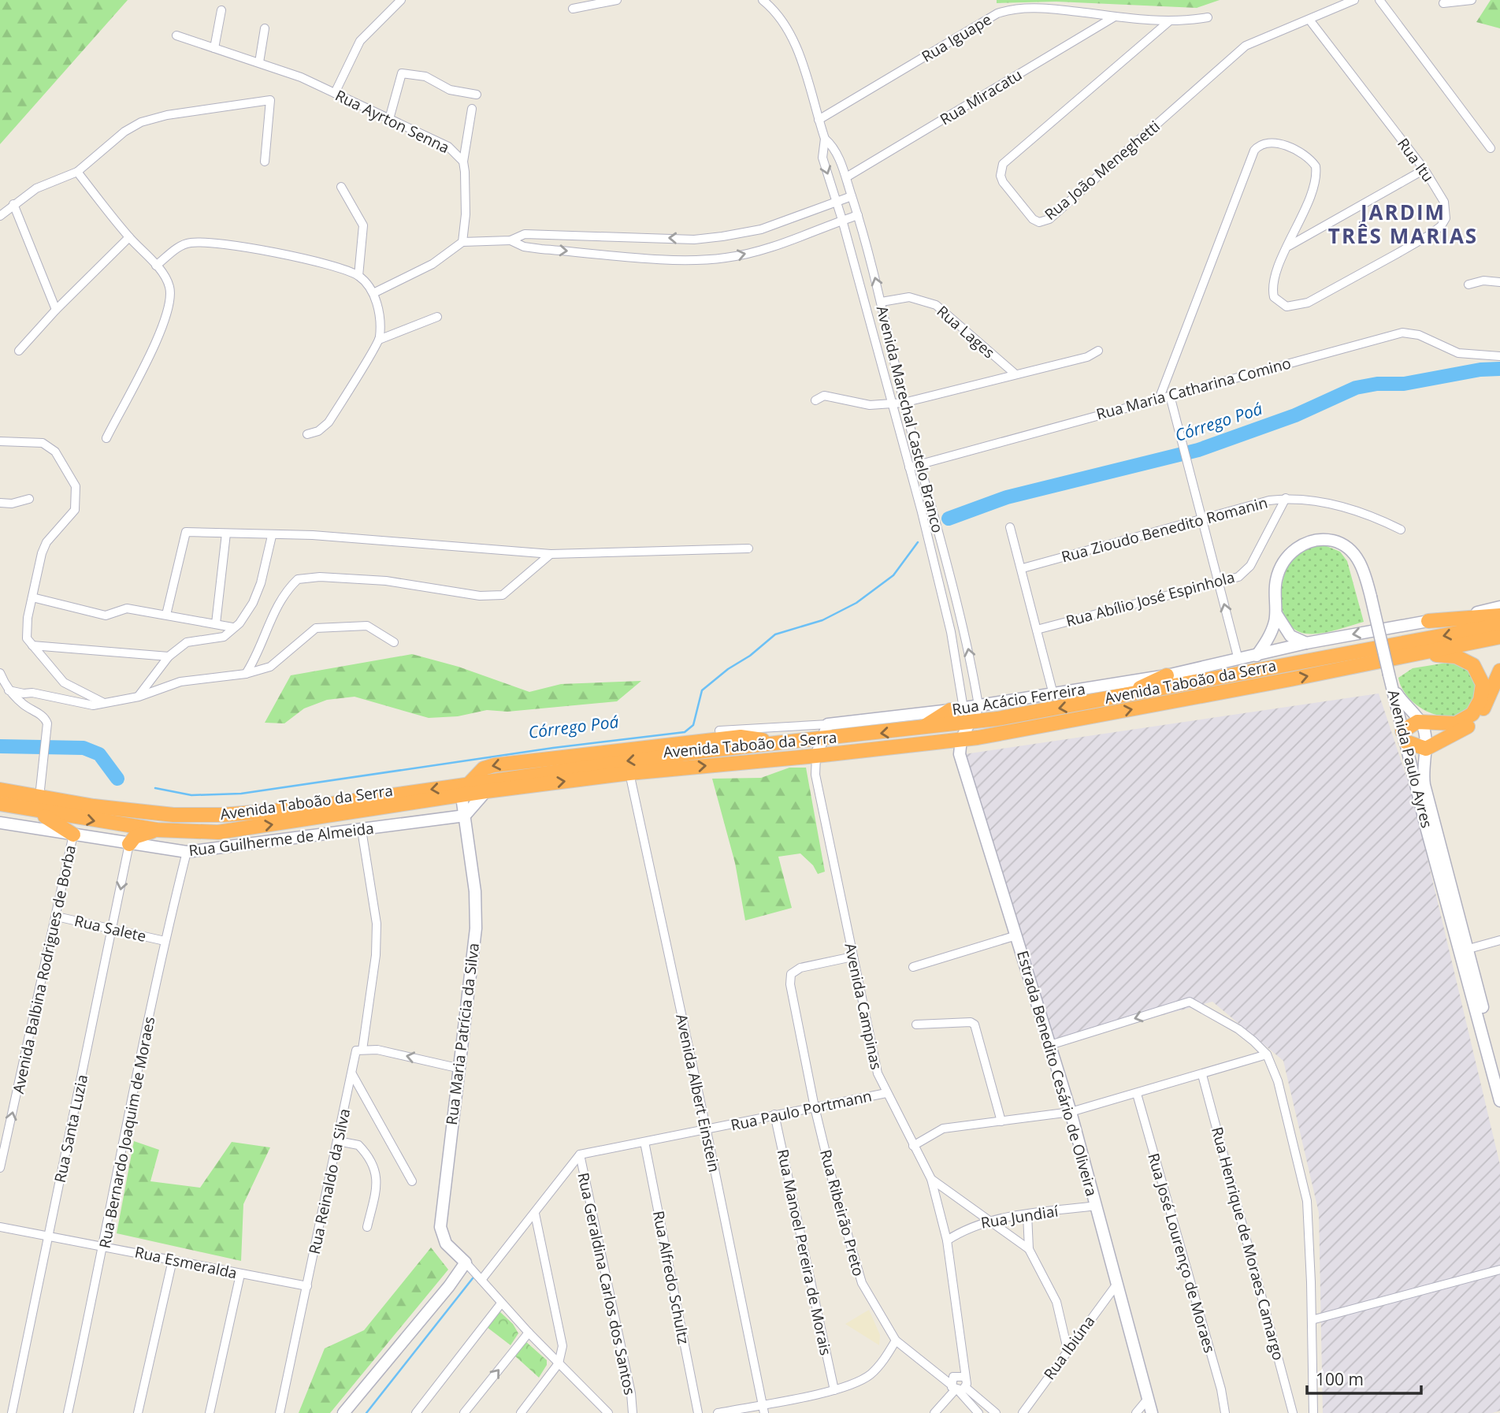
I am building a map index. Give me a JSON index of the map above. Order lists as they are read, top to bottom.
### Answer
{
  "streets": {
    "highway": ["Avenida Taboão da Serra"],
    "main road": [
      "Rua Acácio Ferreira",
      "Avenida Paulo Ayres",
      "Rua Guilherme de Almeida",
      "Rua Maria Patrícia da Silva",
      "Estrada Benedito Cesário de Oliveira"
    ],
    "street": [
      "Rua Iguape",
      "Rua Miracatu",
      "Rua Ayrton Senna",
      "Rua Itu",
      "Rua João Meneghetti",
      "Rua Lages",
      "Rua Maria Catharina Comino",
      "Avenida Marechal Castelo Branco",
      "Rua Zioudo Benedito Romanin",
      "Rua Abílio José Espinhola",
      "Rua Salete",
      "Avenida Balbina Rodrigues de Borba",
      "Avenida Campinas",
      "Avenida Albert Einstein",
      "Rua Paulo Portmann",
      "Rua Santa Luzia",
      "Rua Bernardo Joaquim de Moraes",
      "Rua Reinaldo da Silva",
      "Rua Ribeirão Preto",
      "Rua Jundiaí",
      "Rua Henrique de Moraes Camargo",
      "Rua Manoel Pereira de Morais",
      "Rua José Lourenço de Moraes",
      "Rua Esmeralda",
      "Rua Alfredo Schultz",
      "Rua Geraldina Carlos dos Santos",
      "Rua Ibiúna"
    ]
  },
  "crossings": [
    ["Rua Iguape", "Rua Miracatu"],
    ["Rua Iguape", "Rua João Meneghetti"],
    ["Rua Iguape", "Avenida Marechal Castelo Branco"],
    ["Rua Miracatu", "Avenida Marechal Castelo Branco"],
    ["Rua Itu", "Rua João Meneghetti"],
    ["Rua Lages", "Avenida Marechal Castelo Branco"],
    ["Rua Maria Catharina Comino", "Avenida Marechal Castelo Branco"],
    ["Avenida Marechal Castelo Branco", "Rua Acácio Ferreira"],
    ["Rua Zioudo Benedito Romanin", "Rua Abílio José Espinhola"],
    ["Avenida Taboão da Serra", "Avenida Campinas"],
    ["Avenida Taboão da Serra", "Rua Maria Patrícia da Silva"],
    ["Avenida Taboão da Serra", "Estrada Benedito Cesário de Oliveira"],
    ["Avenida Taboão da Serra", "Avenida Albert Einstein"],
    ["Rua Guilherme de Almeida", "Avenida Balbina Rodrigues de Borba"],
    ["Rua Guilherme de Almeida", "Rua Maria Patrícia da Silva"],
    ["Rua Guilherme de Almeida", "Rua Santa Luzia"],
    ["Rua Guilherme de Almeida", "Rua Bernardo Joaquim de Moraes"],
    ["Rua Salete", "Avenida Balbina Rodrigues de Borba"],
    ["Rua Salete", "Rua Santa Luzia"],
    ["Rua Salete", "Rua Bernardo Joaquim de Moraes"],
    ["Avenida Campinas", "Rua Paulo Portmann"],
    ["Avenida Campinas", "Rua Ribeirão Preto"],
    ["Avenida Campinas", "Rua Jundiaí"],
    ["Estrada Benedito Cesário de Oliveira", "Rua Jundiaí"],
    ["Estrada Benedito Cesário de Oliveira", "Rua Ibiúna"],
    ["Avenida Albert Einstein", "Rua Paulo Portmann"],
    ["Rua Paulo Portmann", "Rua Ribeirão Preto"],
    ["Rua Paulo Portmann", "Rua Manoel Pereira de Morais"],
    ["Rua Paulo Portmann", "Rua Alfredo Schultz"],
    ["Rua Paulo Portmann", "Rua Geraldina Carlos dos Santos"],
    ["Rua Santa Luzia", "Rua Esmeralda"],
    ["Rua Bernardo Joaquim de Moraes", "Rua Esmeralda"],
    ["Rua Reinaldo da Silva", "Rua Esmeralda"]
  ],
  "one_way": ["Avenida Balbina Rodrigues de Borba"],
  "districts": ["JARDIM TRÊS MARIAS"],
  "water": ["Córrego Poá"],
  "scale_bar": "100 m"
}
